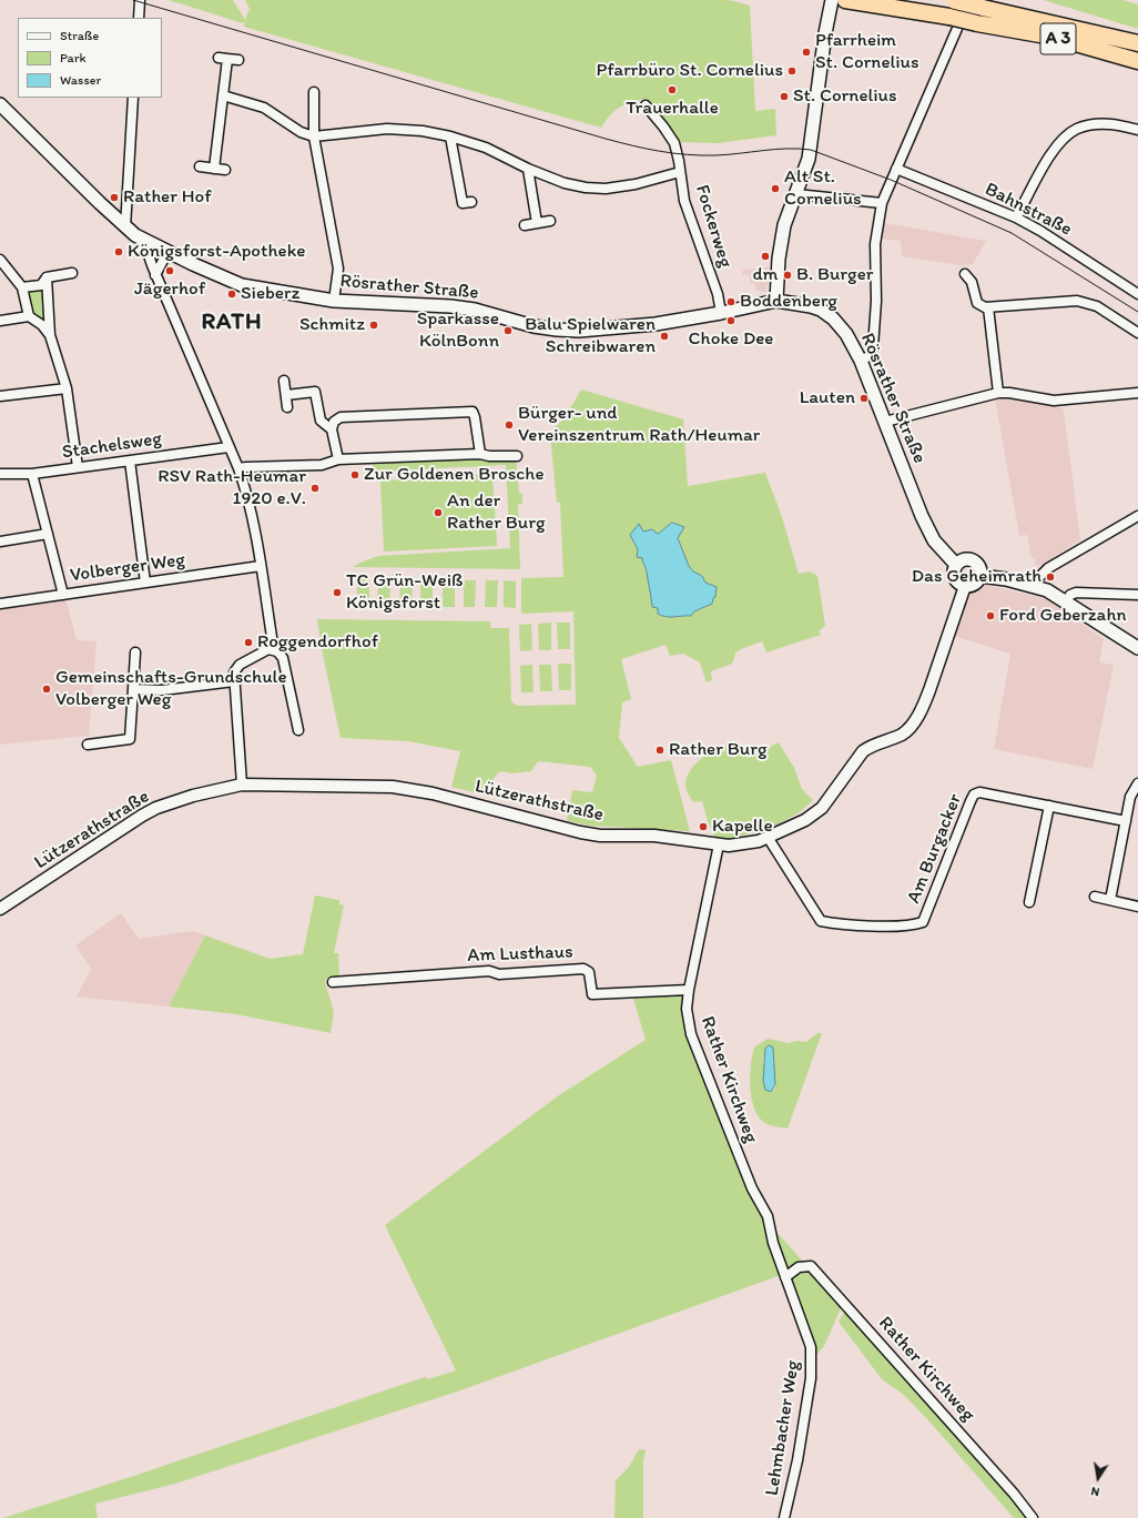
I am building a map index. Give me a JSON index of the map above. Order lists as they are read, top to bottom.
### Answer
{
  "streets": {
    "highway": ["A 3"],
    "main road": ["Rösrather Straße"],
    "street": [
      "Bahnstraße",
      "Fockerweg",
      "Stachelsweg",
      "Volberger Weg",
      "Lützerathstraße",
      "Am Burgacker",
      "Am Lusthaus",
      "Rather Kirchweg",
      "Lehmbacher Weg"
    ]
  },
  "crossings": [
    ["Fockerweg", "Rösrather Straße"],
    ["Rösrather Straße", "Lützerathstraße"],
    ["Lützerathstraße", "Am Burgacker"],
    ["Lützerathstraße", "Rather Kirchweg"],
    ["Am Lusthaus", "Rather Kirchweg"],
    ["Rather Kirchweg", "Lehmbacher Weg"]
  ],
  "districts": ["RATH"],
  "places": [
    "Pfarrheim St. Cornelius",
    "Pfarrbüro St. Cornelius",
    "Trauerhalle",
    "St. Cornelius",
    "Alt St. Cornelius",
    "Rather Hof",
    "Königsforst-Apotheke",
    "dm",
    "Jägerhof",
    "B. Burger",
    "Sieberz",
    "Boddenberg",
    "Choke Dee",
    "Schmitz",
    "Sparkasse KölnBonn",
    "Balu Spielwaren Schreibwaren",
    "Lauten",
    "Bürger- und Vereinszentrum Rath/Heumar",
    "Zur Goldenen Brosche",
    "RSV Rath-Heumar 1920 e.V.",
    "An der Rather Burg",
    "Das Geheimrath",
    "TC Grün-Weiß Königsforst",
    "Ford Geberzahn",
    "Roggendorfhof",
    "Gemeinschafts-Grundschule Volberger Weg",
    "Rather Burg",
    "Kapelle"
  ],
  "legend": ["Straße", "Park", "Wasser"],
  "north": "bottom"
}
